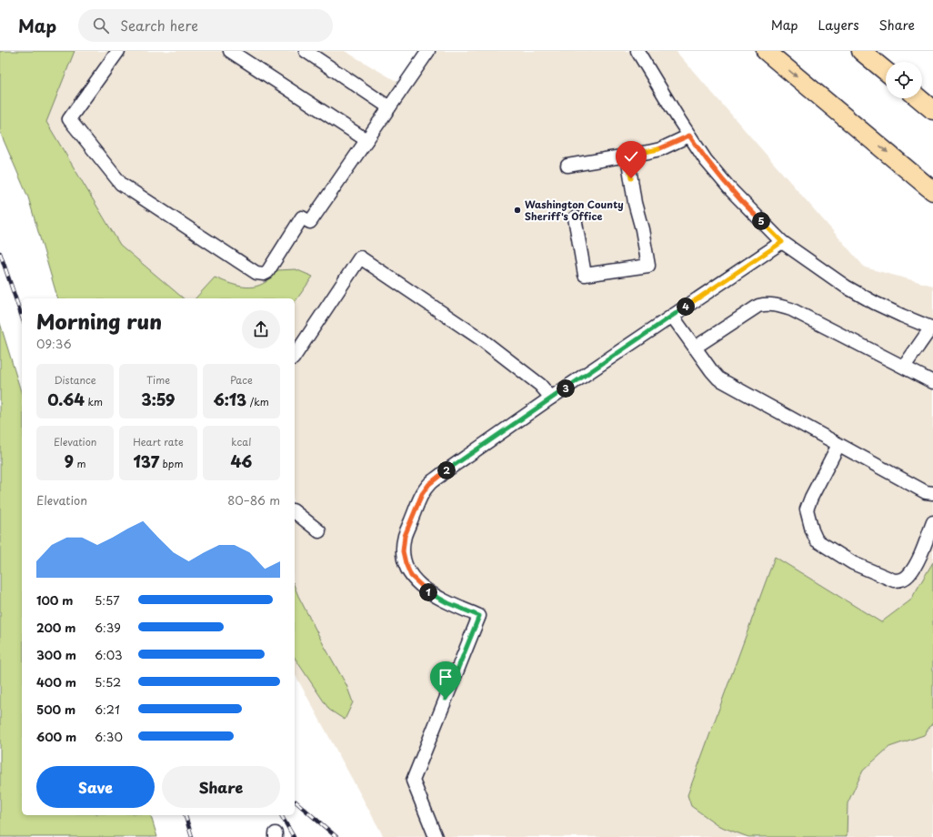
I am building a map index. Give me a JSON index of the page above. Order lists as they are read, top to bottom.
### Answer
{
  "places": ["Washington County Sheriff's Office"],
  "page": {
    "header": "Map",
    "search": "Search here",
    "nav": ["Map", "Layers", "Share"],
    "pins": [
      "5",
      "4",
      "3",
      "2",
      "1"
    ],
    "heading": ["Morning run", "09:36"],
    "stats": [
      ["Distance", "0.64 km"],
      ["Time", "3:59"],
      ["Pace", "6:13 /km"],
      ["Elevation", "9 m"],
      ["Heart rate", "137 bpm"],
      ["kcal", "46"]
    ],
    "chart": ["Elevation", "80–86 m"],
    "list": [
      {
        "name": "100 m",
        "note": "5:57"
      },
      {
        "name": "200 m",
        "note": "6:39"
      },
      {
        "name": "300 m",
        "note": "6:03"
      },
      {
        "name": "400 m",
        "note": "5:52"
      },
      {
        "name": "500 m",
        "note": "6:21"
      },
      {
        "name": "600 m",
        "note": "6:30"
      }
    ],
    "buttons": ["Save", "Share"]
  }
}
